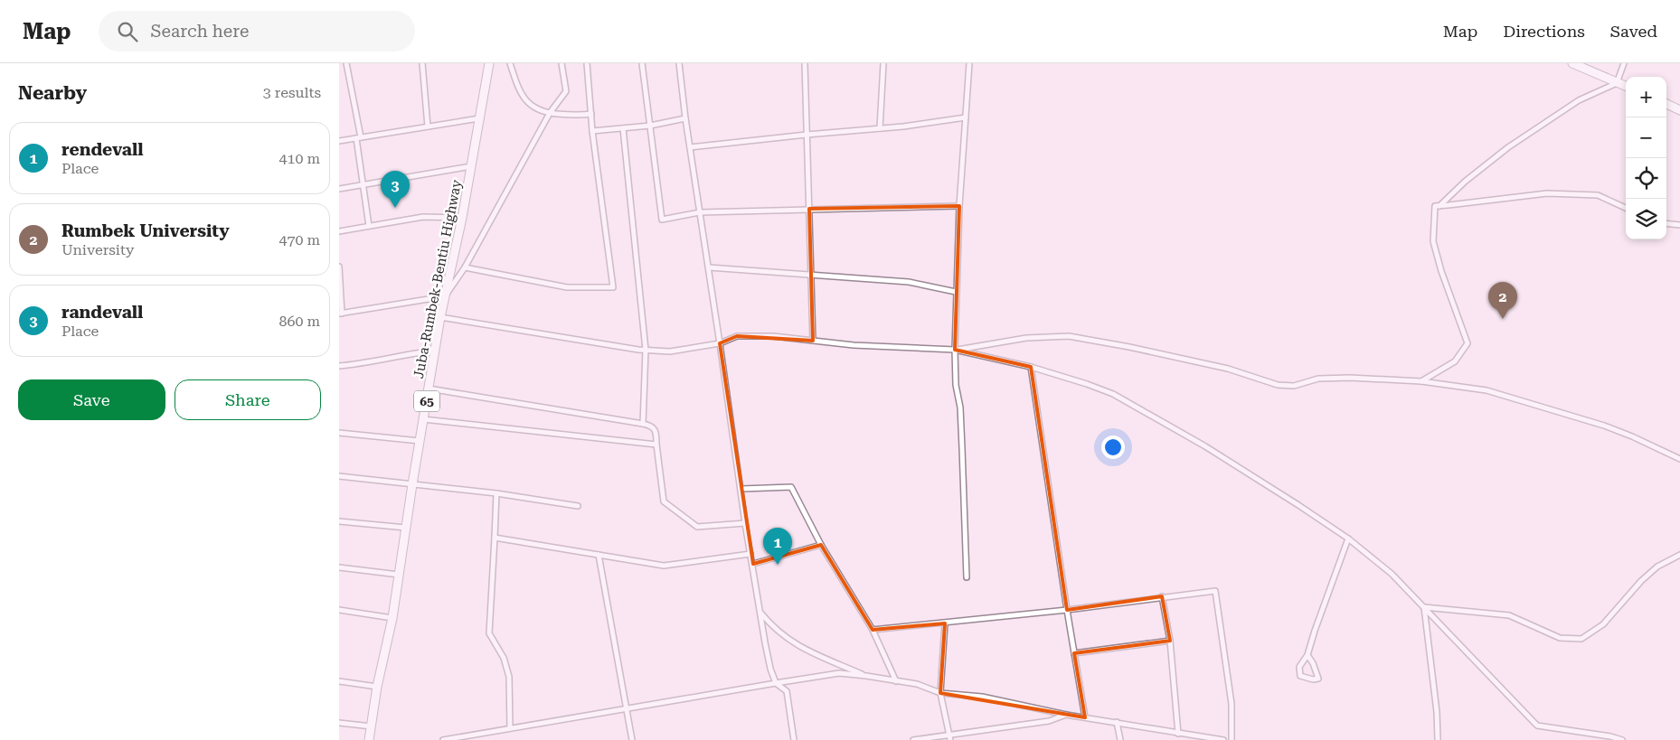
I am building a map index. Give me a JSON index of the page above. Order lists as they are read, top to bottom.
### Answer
{
  "streets": {
    "main road": ["Juba-Rumbek-Bentiu Highway", "65"]
  },
  "page": {
    "header": "Map",
    "search": "Search here",
    "nav": ["Map", "Directions", "Saved"],
    "heading": ["Nearby", "3 results"],
    "map_buttons": ["+", "−"],
    "list": [
      {
        "mark": "1",
        "name": "rendevall",
        "note": "Place",
        "value": "410 m"
      },
      {
        "mark": "2",
        "name": "Rumbek University",
        "note": "University",
        "value": "470 m"
      },
      {
        "mark": "3",
        "name": "randevall",
        "note": "Place",
        "value": "860 m"
      }
    ],
    "pins": ["3", "2", "1"],
    "buttons": ["Save", "Share"]
  }
}
